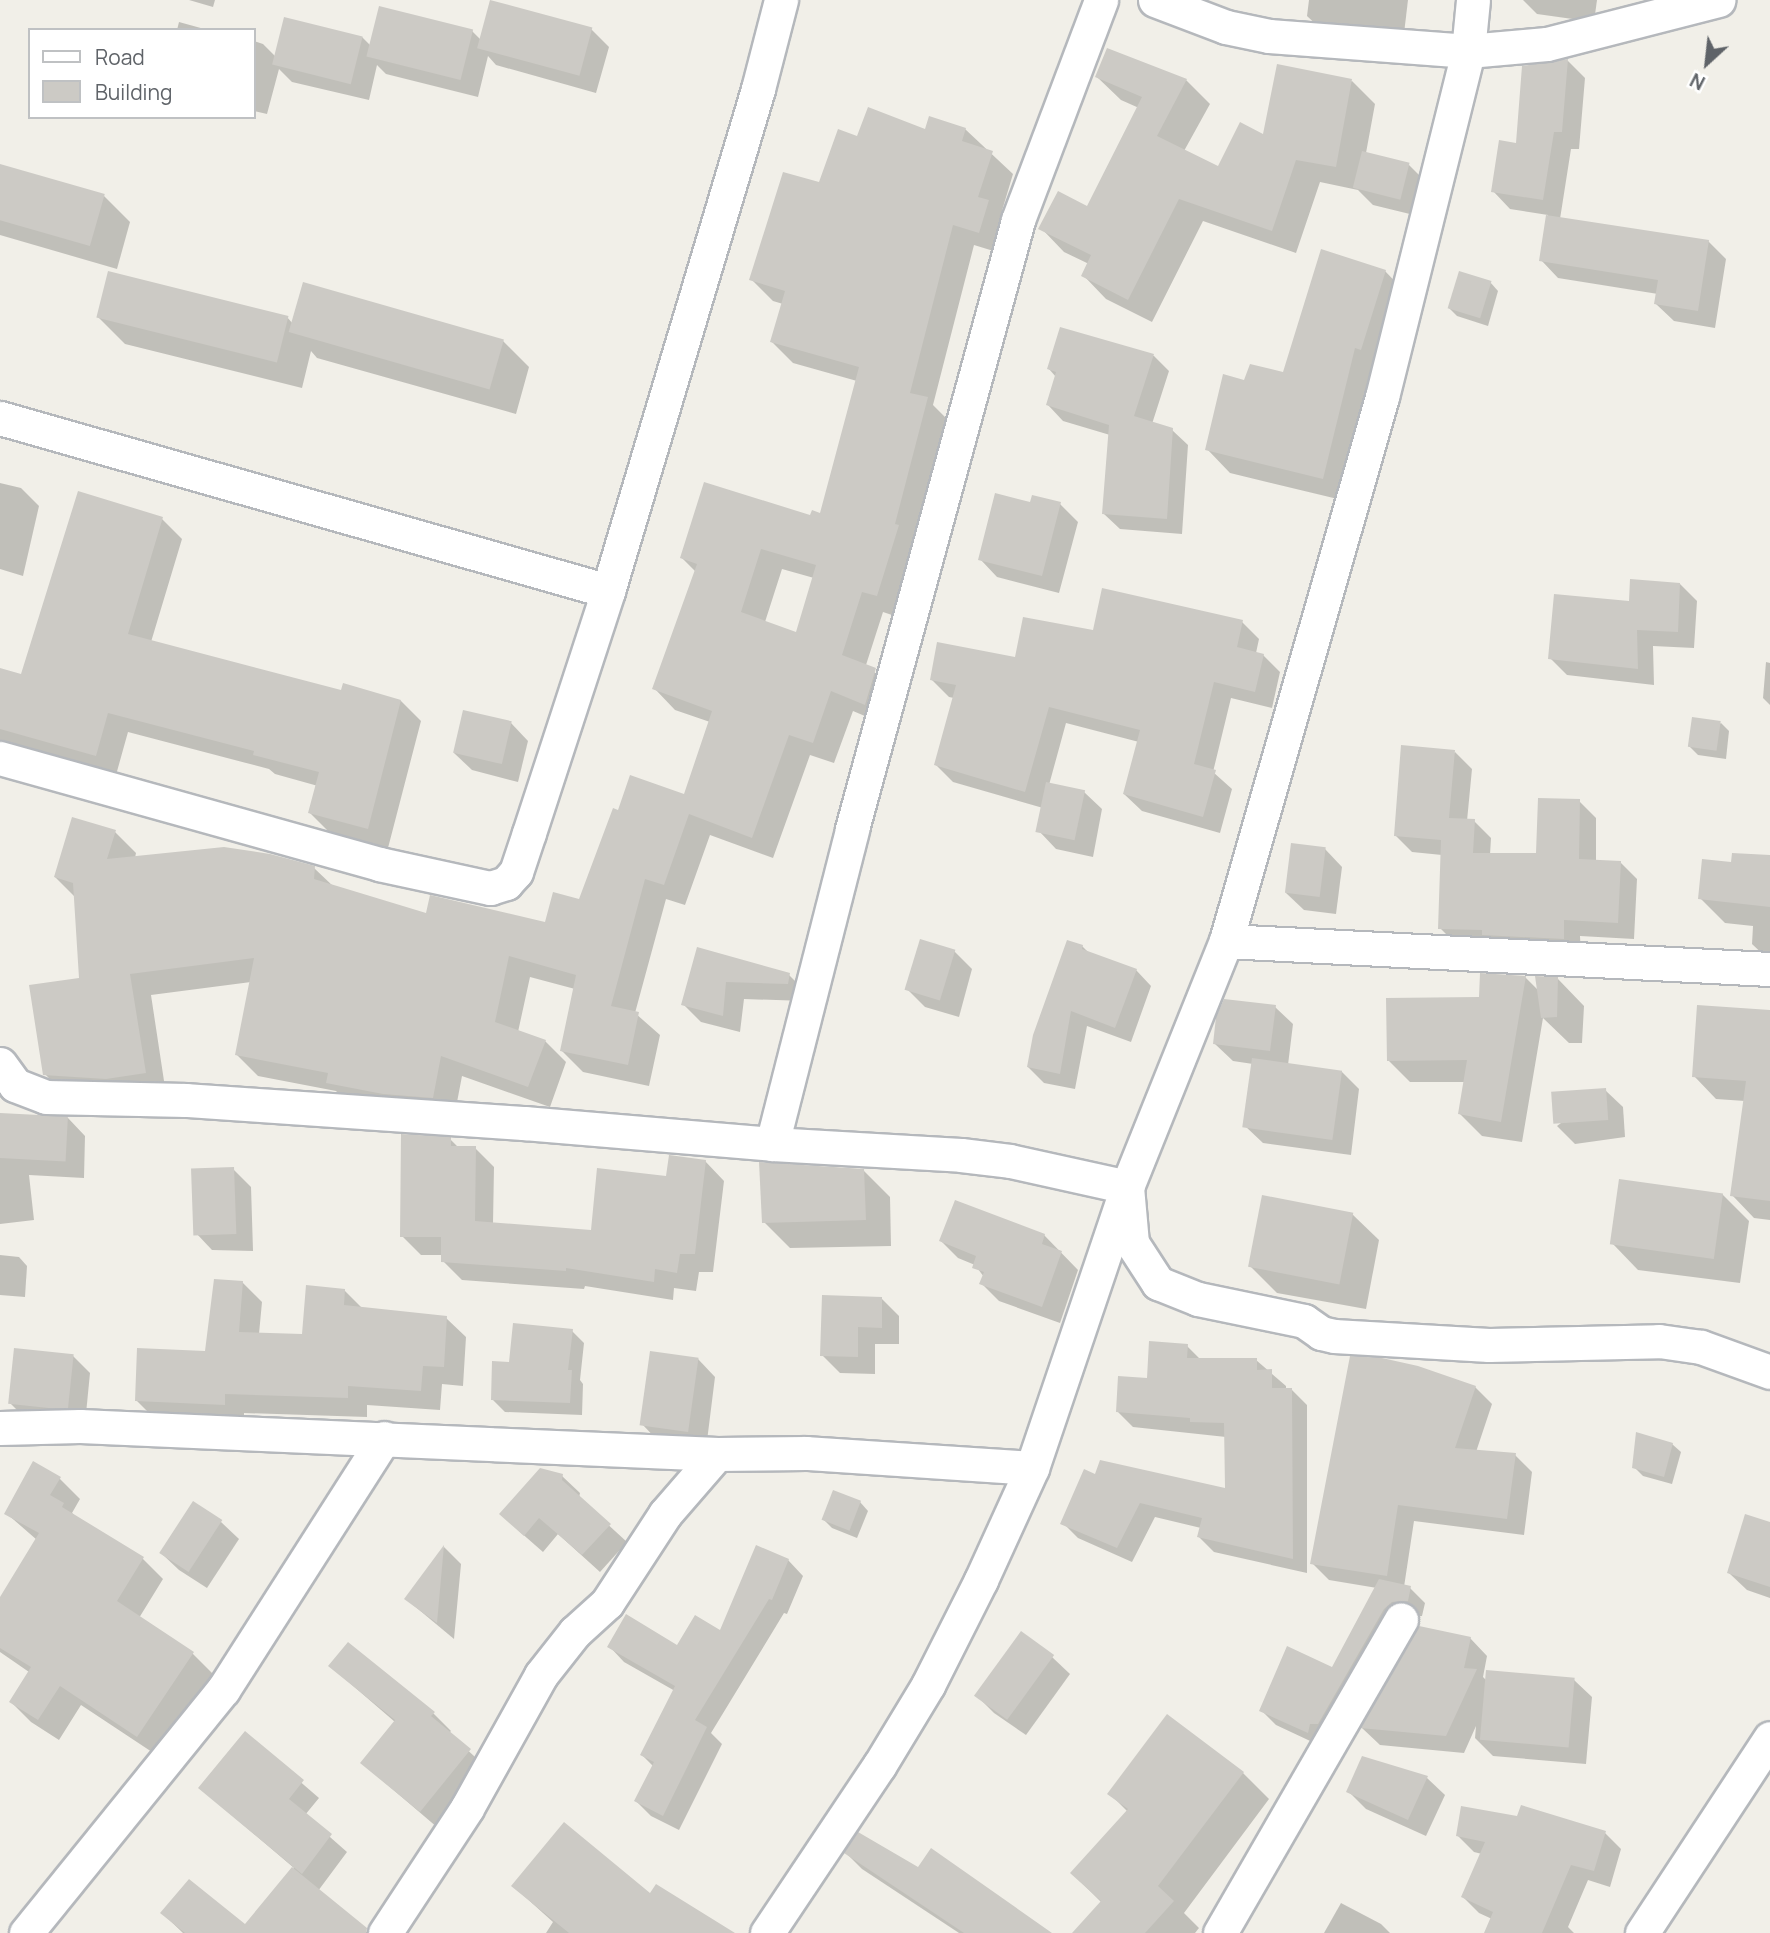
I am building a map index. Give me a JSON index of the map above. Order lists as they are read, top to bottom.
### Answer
{
  "legend": ["Road", "Building"],
  "north": "bottom left"
}
